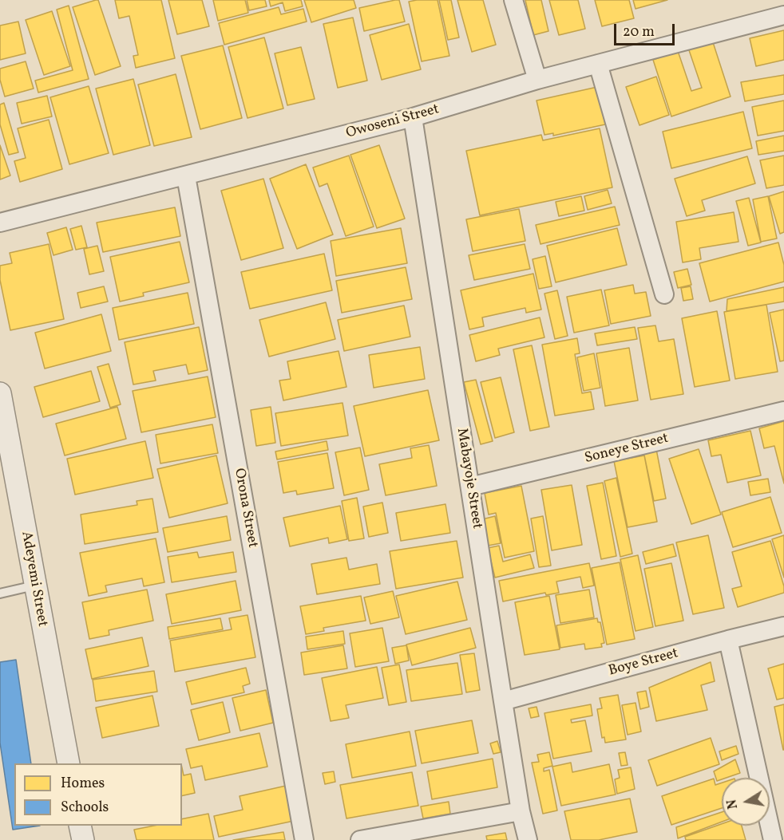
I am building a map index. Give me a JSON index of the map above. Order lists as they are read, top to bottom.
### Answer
{
  "streets": {
    "street": [
      "Owoseni Street",
      "Soneye Street",
      "Mabayoje Street",
      "Orona Street",
      "Adeyemi Street",
      "Boye Street"
    ]
  },
  "crossings": [
    ["Owoseni Street", "Mabayoje Street"],
    ["Owoseni Street", "Orona Street"],
    ["Soneye Street", "Mabayoje Street"],
    ["Mabayoje Street", "Boye Street"]
  ],
  "legend": ["Homes", "Schools"],
  "scale_bar": "20 m",
  "north": "left"
}
